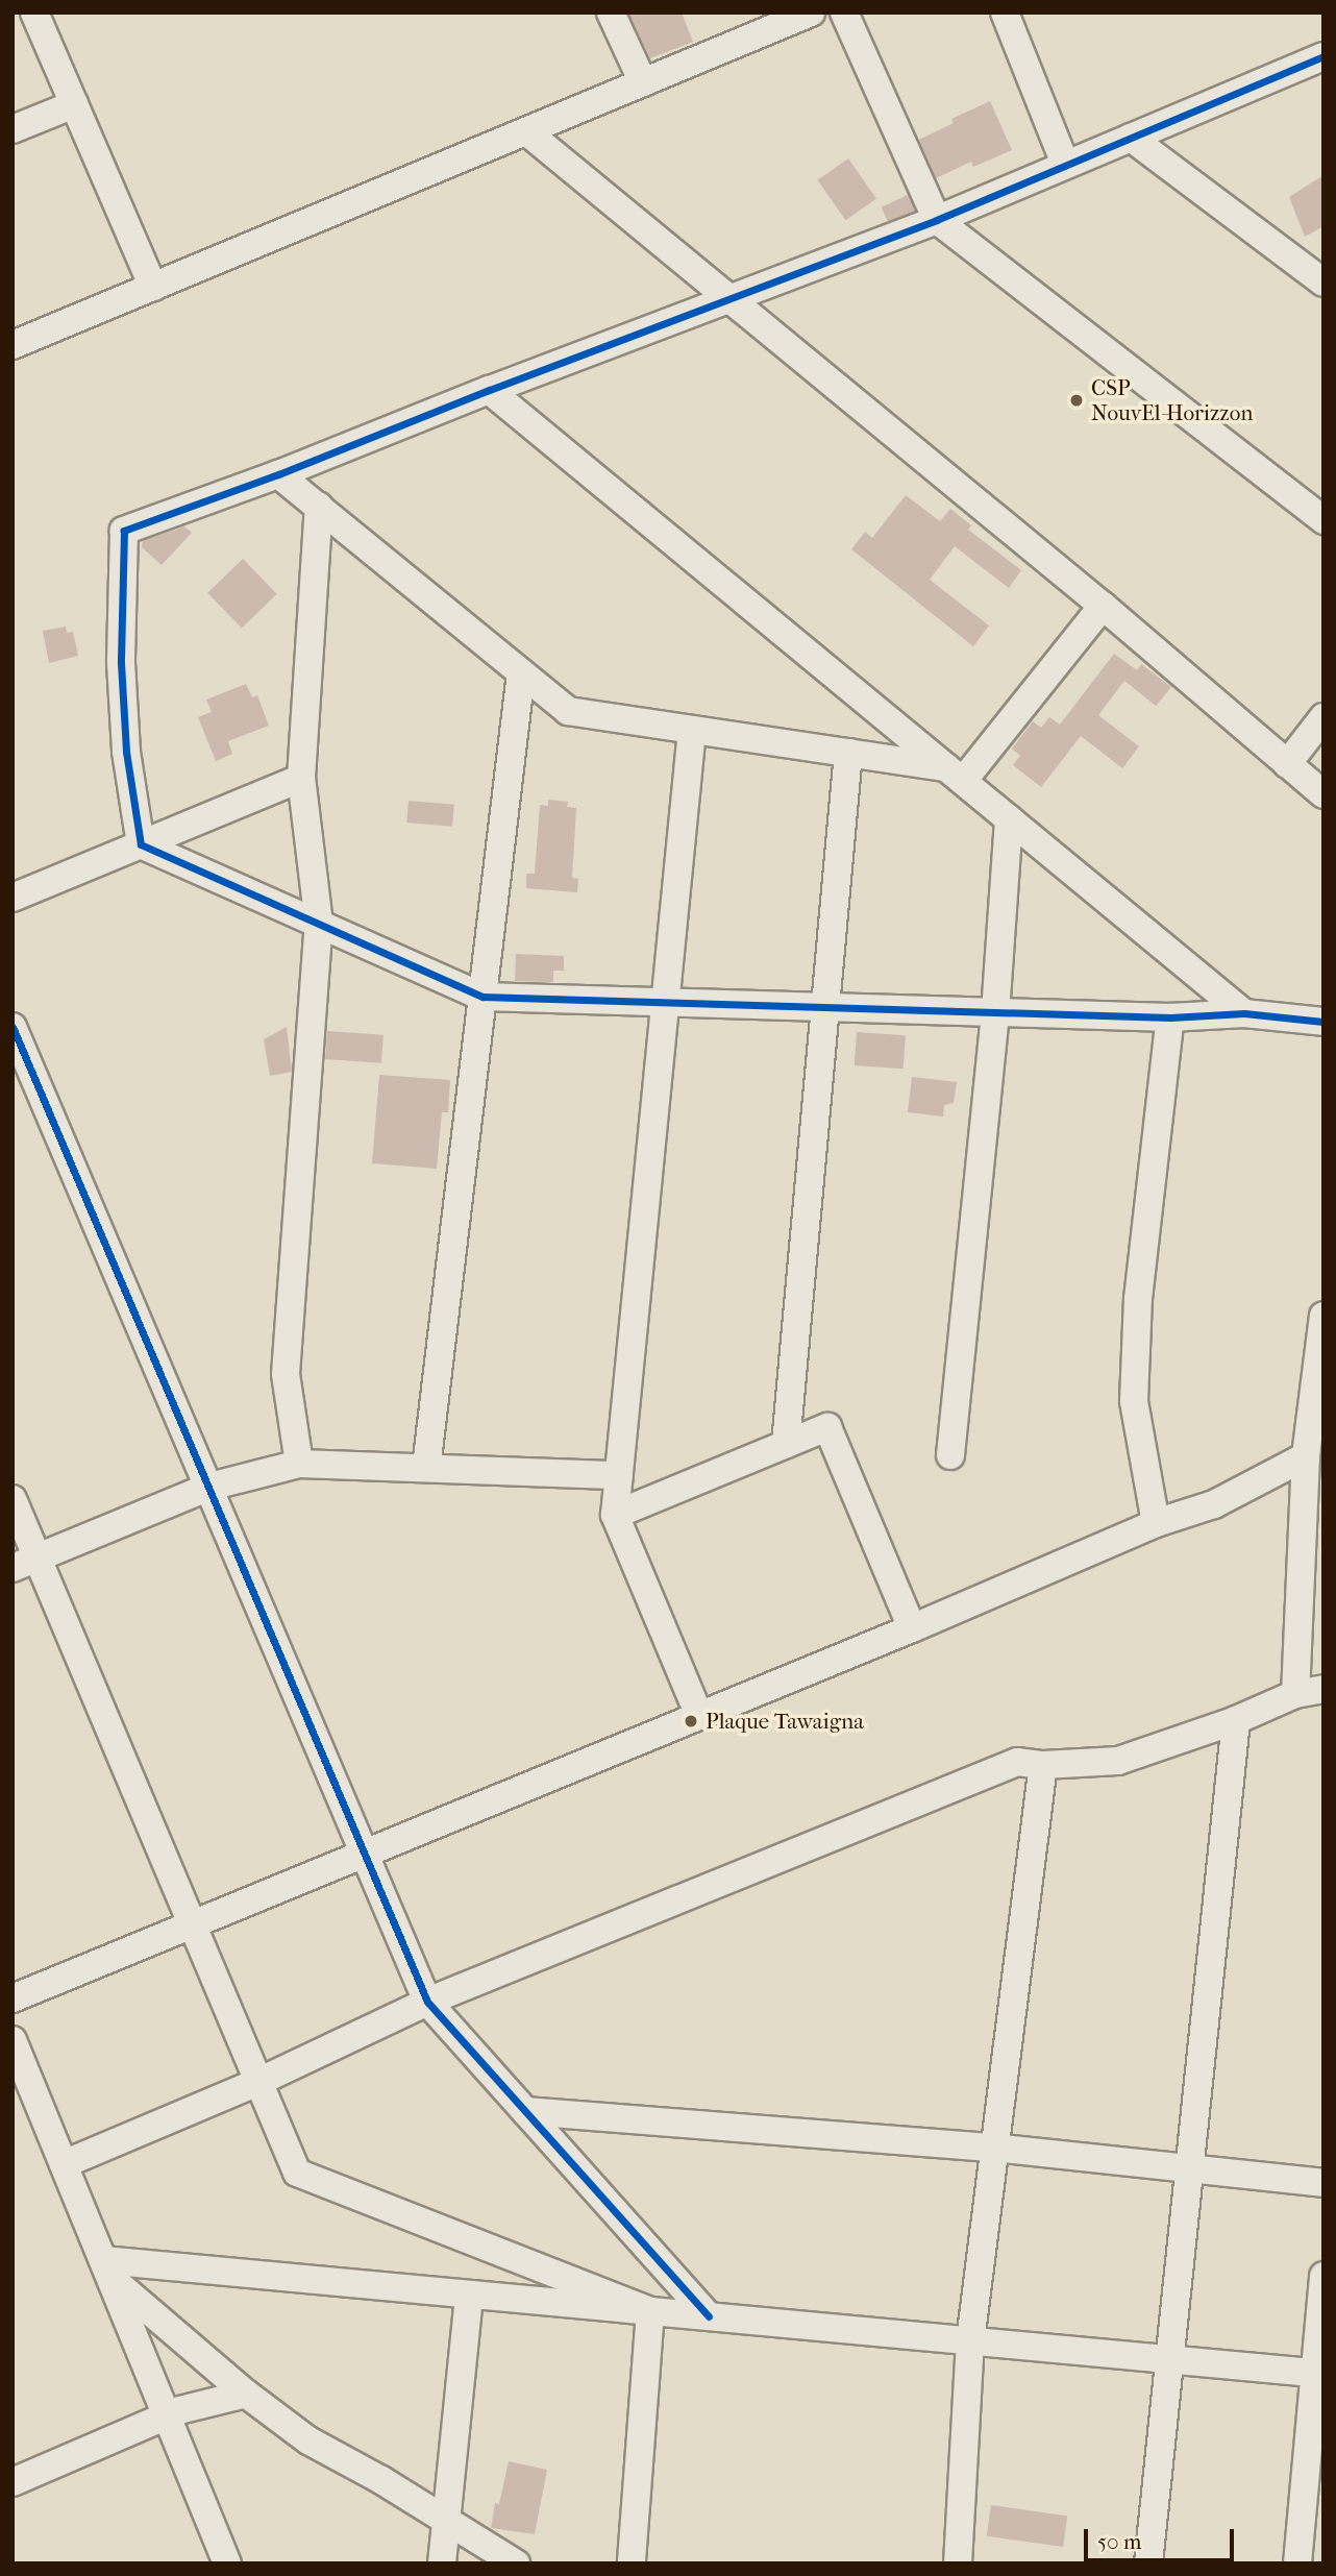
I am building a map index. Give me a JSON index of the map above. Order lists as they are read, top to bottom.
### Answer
{
  "places": ["CSP NouvEl-Horizzon", "Plaque Tawaigna"],
  "scale_bar": "50 m"
}
